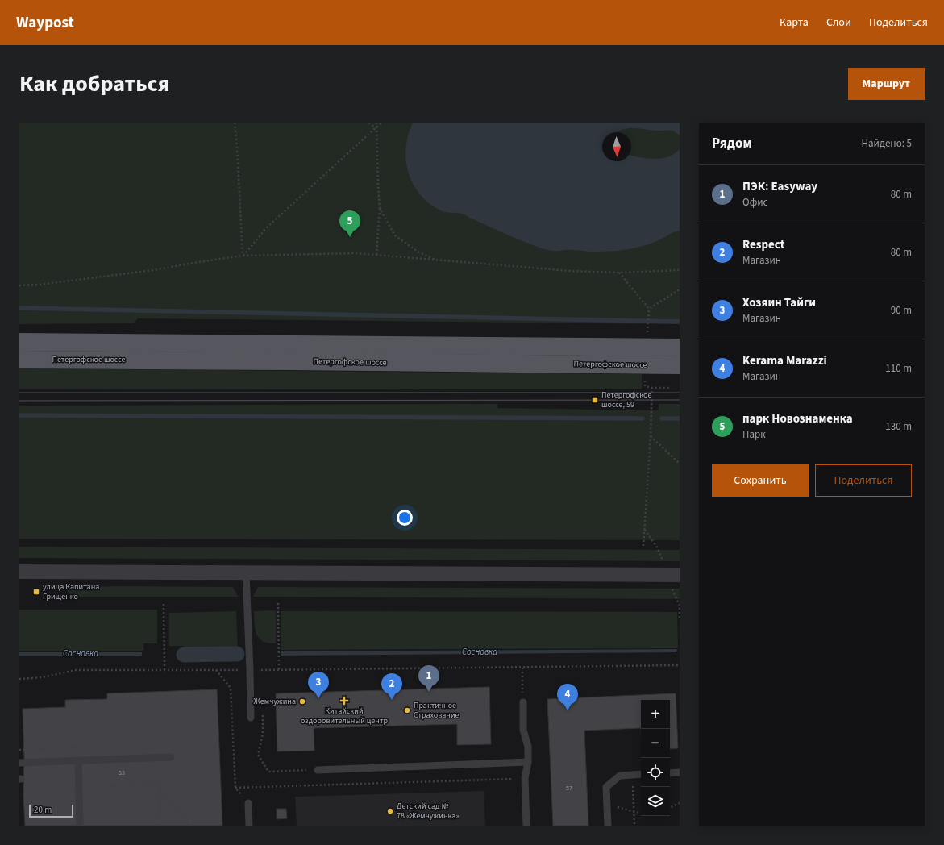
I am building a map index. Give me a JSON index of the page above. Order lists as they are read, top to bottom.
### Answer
{
  "streets": {
    "main road": ["Петергофское шоссе"]
  },
  "water": ["Сосновка"],
  "places": {
    "transit": ["Петергофское шоссе, 59", "улица Капитана Грищенко"],
    "health": ["Китайский оздоровительный центр"],
    "other": ["Жемчужина", "Практичное Страхование", "Детский сад № 78 «Жемчужинка»"]
  },
  "house_numbers": ["53", "57"],
  "scale_bar": "20 m",
  "north": "bottom",
  "page": {
    "header": "Waypost",
    "nav": ["Карта", "Слои", "Поделиться"],
    "title": "Как добраться",
    "buttons": [
      "Маршрут",
      ["Сохранить", "Поделиться"]
    ],
    "heading": ["Рядом", "Найдено: 5"],
    "list": [
      {
        "mark": "1",
        "name": "ПЭК: Easyway",
        "note": "Офис",
        "value": "80 m"
      },
      {
        "mark": "2",
        "name": "Respect",
        "note": "Магазин",
        "value": "80 m"
      },
      {
        "mark": "3",
        "name": "Хозяин Тайги",
        "note": "Магазин",
        "value": "90 m"
      },
      {
        "mark": "4",
        "name": "Kerama Marazzi",
        "note": "Магазин",
        "value": "110 m"
      },
      {
        "mark": "5",
        "name": "парк Новознаменка",
        "note": "Парк",
        "value": "130 m"
      }
    ],
    "pins": [
      "5",
      "1",
      "3",
      "2",
      "4"
    ],
    "map_buttons": ["+", "−"],
    "scale": "20 m"
  }
}
